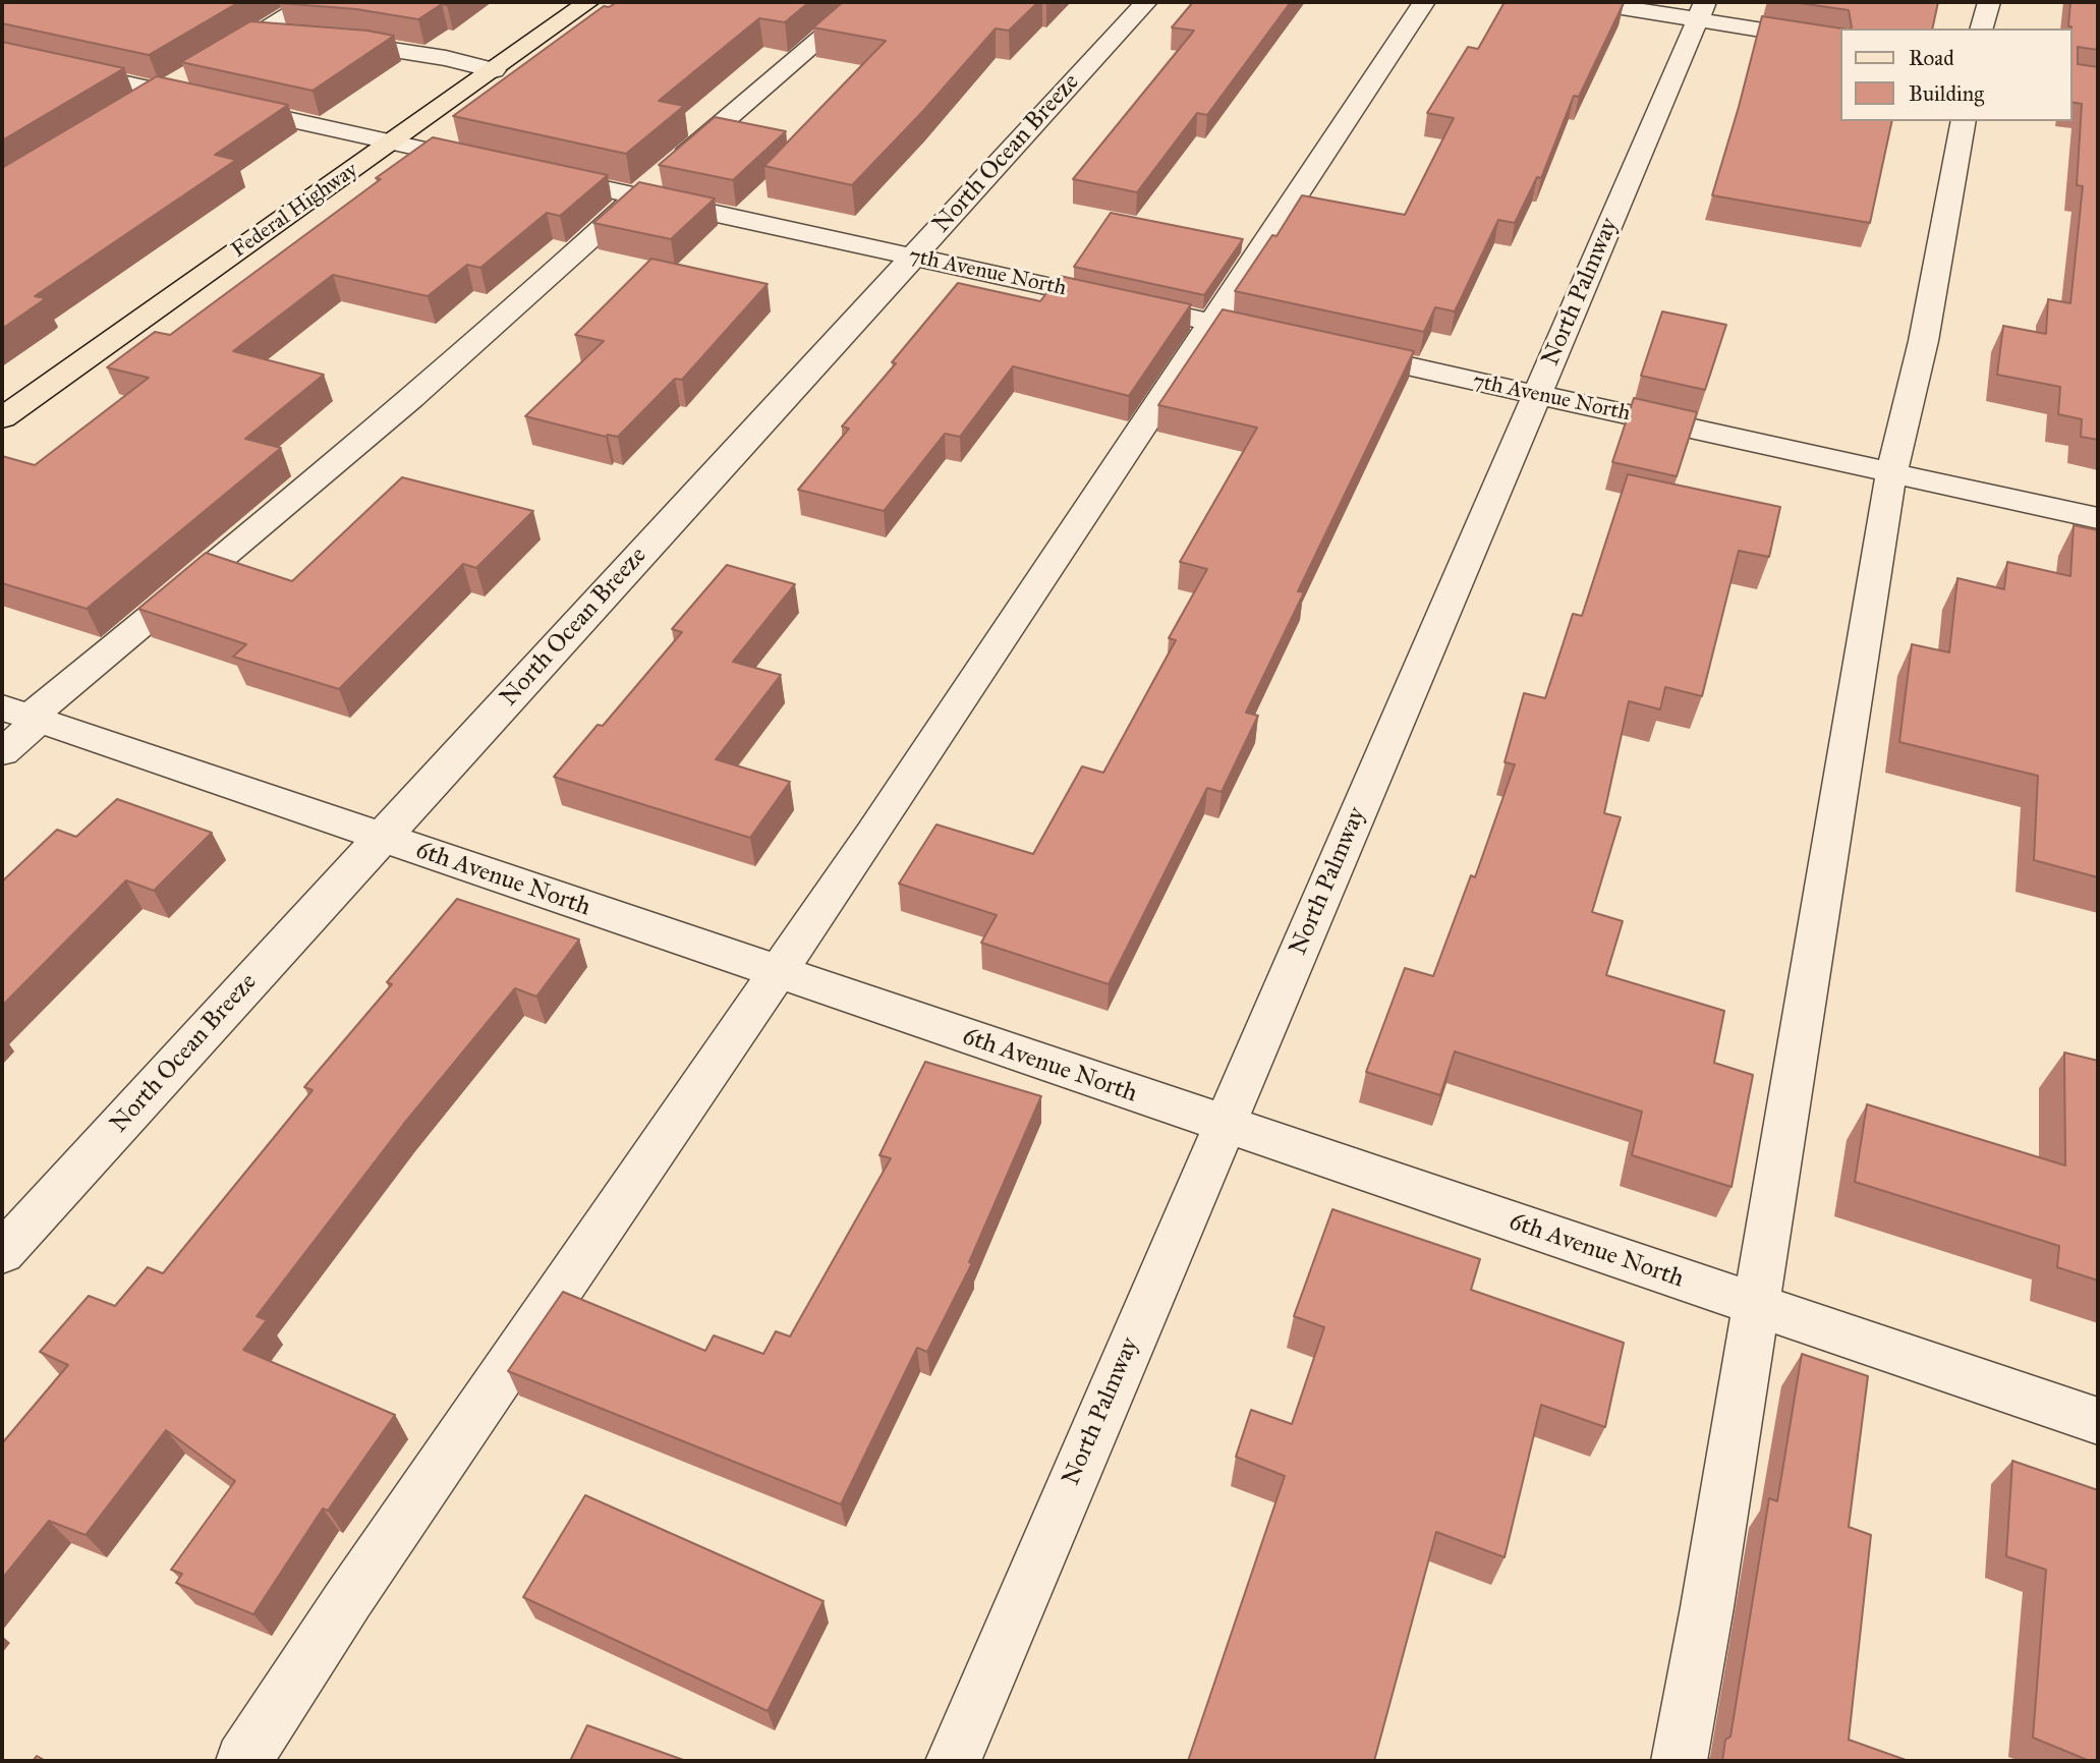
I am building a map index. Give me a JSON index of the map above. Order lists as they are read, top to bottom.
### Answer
{
  "streets": {
    "main road": ["Federal Highway"],
    "street": [
      "North Ocean Breeze",
      "7th Avenue North",
      "North Palmway",
      "6th Avenue North"
    ]
  },
  "crossings": [
    ["North Ocean Breeze", "7th Avenue North"],
    ["North Ocean Breeze", "6th Avenue North"],
    ["7th Avenue North", "North Palmway"],
    ["North Palmway", "6th Avenue North"]
  ],
  "legend": ["Road", "Building"]
}
